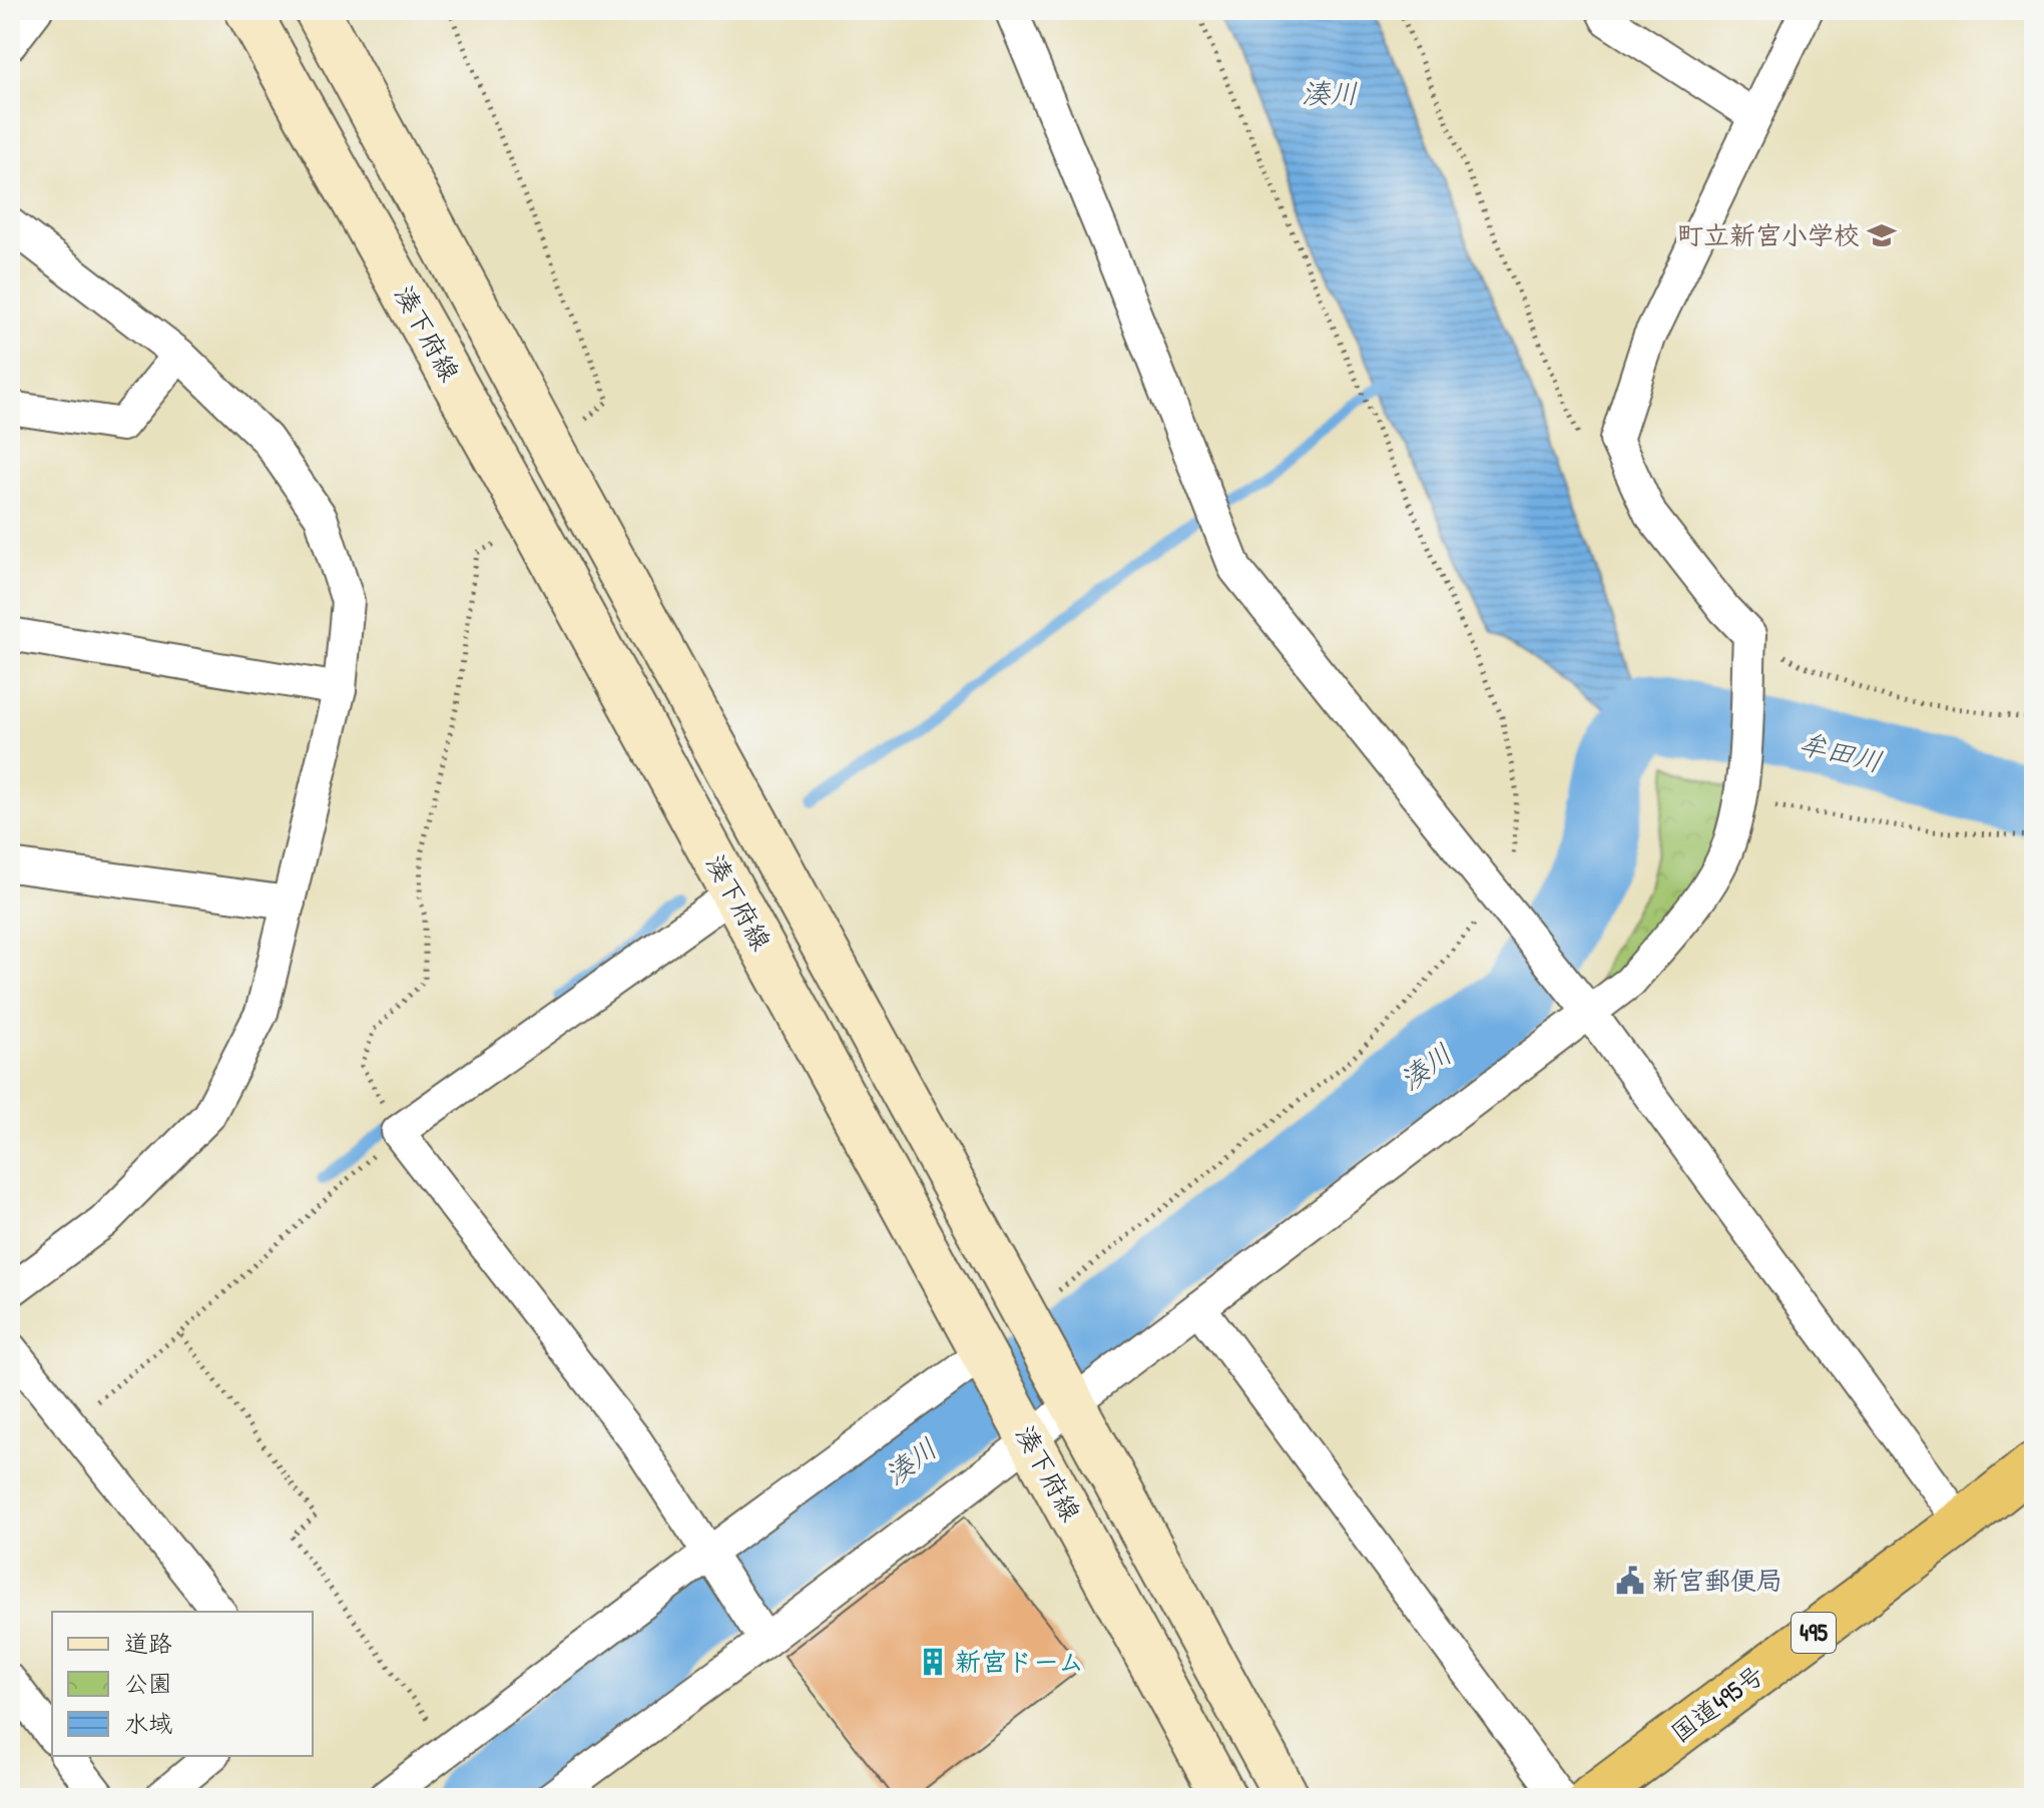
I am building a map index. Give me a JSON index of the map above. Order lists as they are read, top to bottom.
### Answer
{
  "streets": {
    "highway": ["495", "国道495号"],
    "main road": ["湊下府線"]
  },
  "water": ["湊川", "牟田川"],
  "places": {
    "school or university": ["町立新宮小学校"],
    "public building": ["新宮郵便局"],
    "building": ["新宮ドーム"]
  },
  "legend": ["道路", "公園", "水域"]
}
